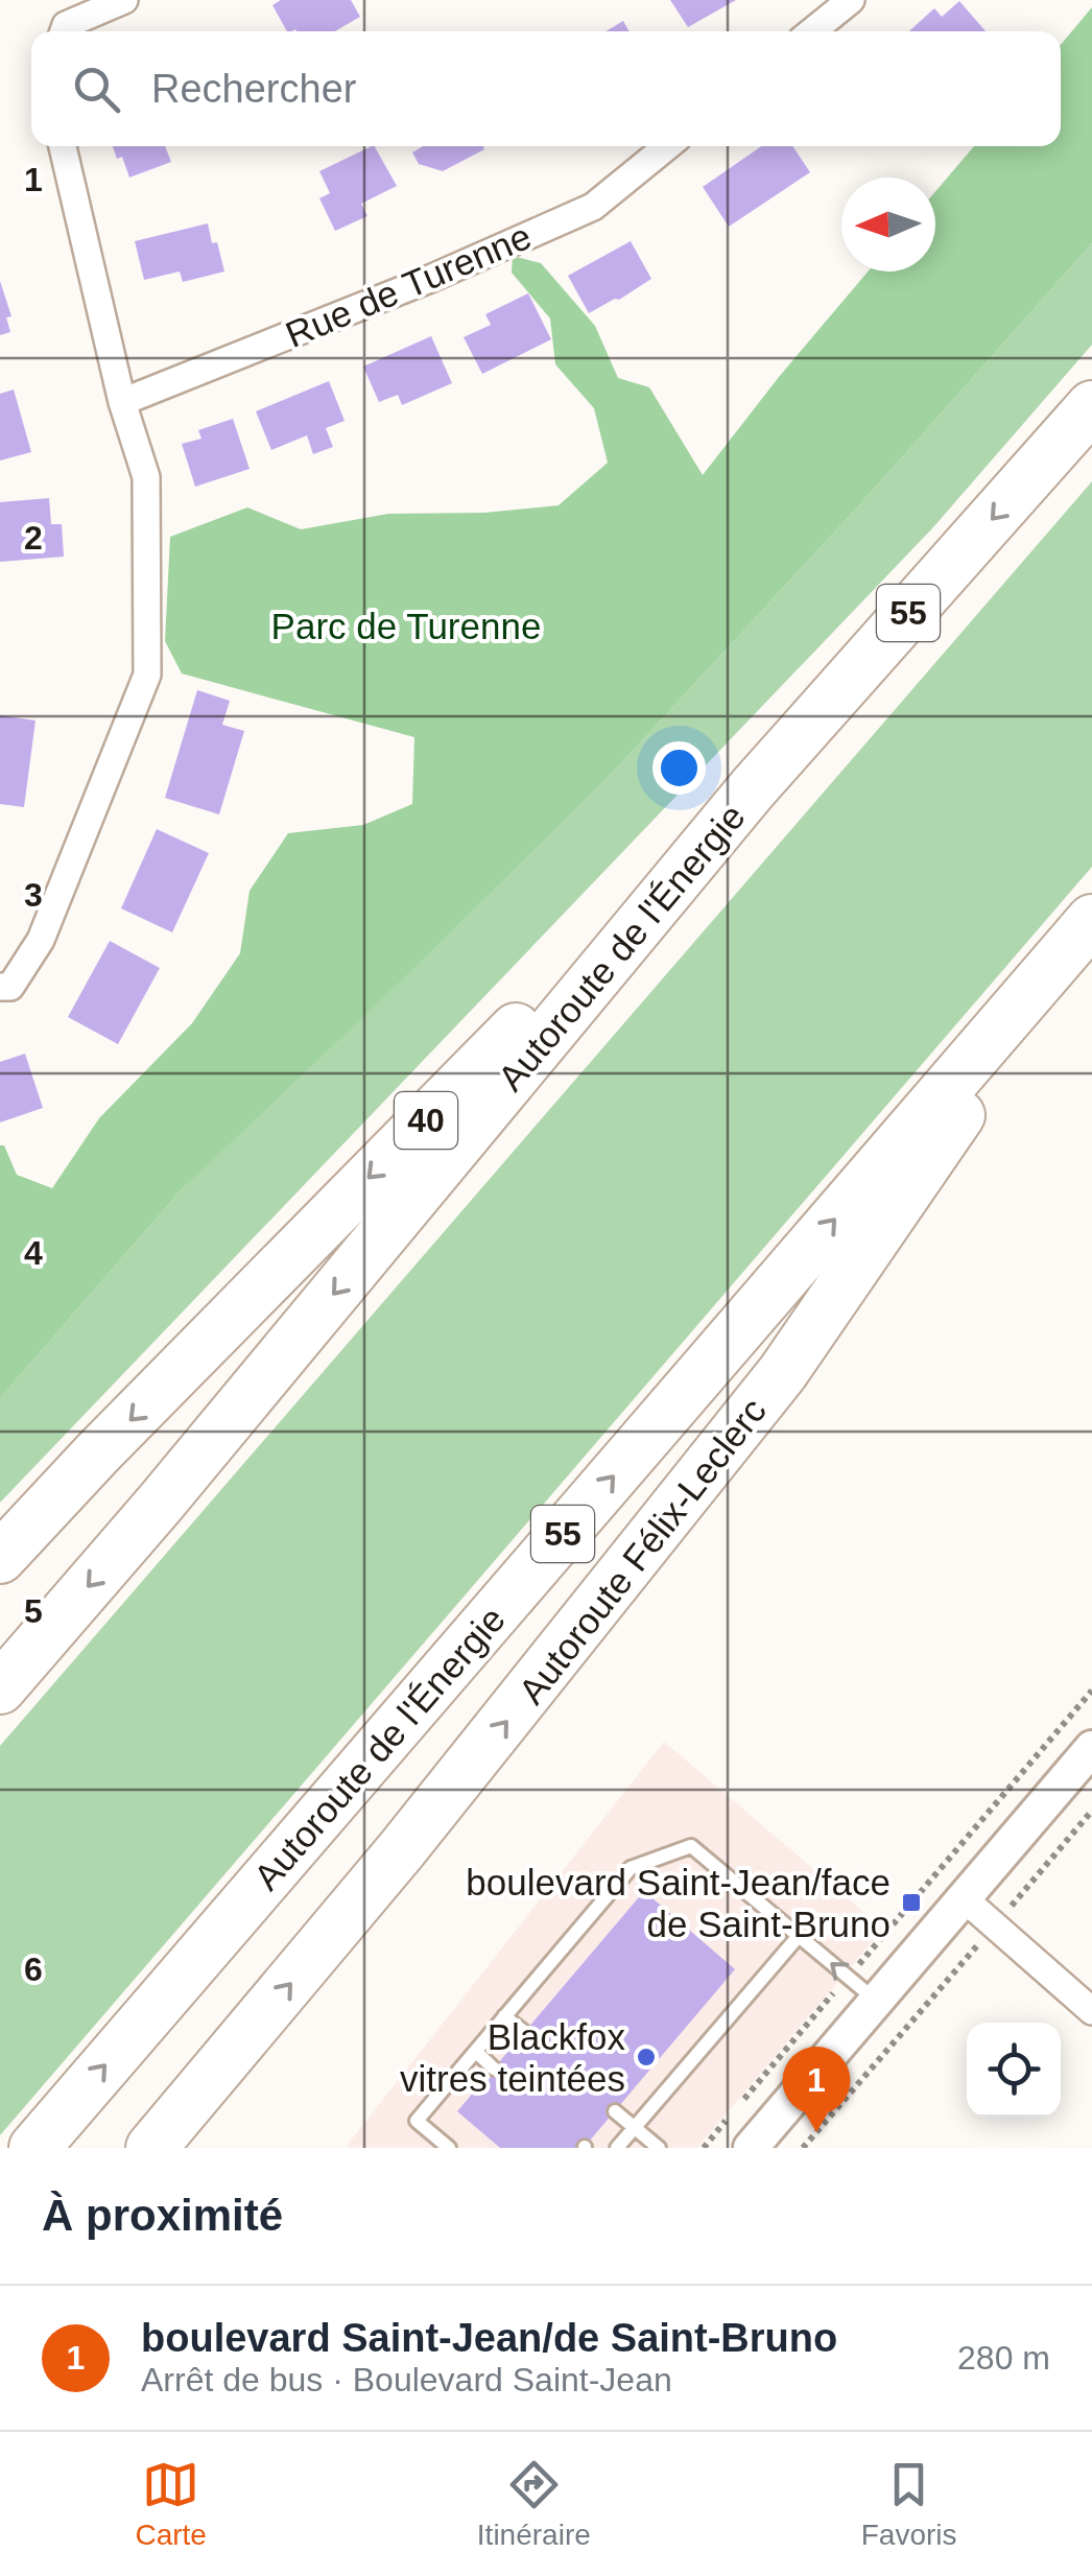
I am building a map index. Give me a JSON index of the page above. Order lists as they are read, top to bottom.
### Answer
{
  "streets": {
    "highway": [
      "55",
      "Autoroute de l'Énergie",
      "40",
      "Autoroute Félix-Leclerc"
    ],
    "street": ["Rue de Turenne"]
  },
  "crossings": [
    ["Autoroute de l'Énergie", "40"],
    ["Autoroute de l'Énergie", "Autoroute Félix-Leclerc"]
  ],
  "parks": ["Parc de Turenne"],
  "places": {
    "transit": ["boulevard Saint-Jean/face de Saint-Bruno"],
    "other": ["Blackfox vitres teintées"]
  },
  "north": "left",
  "page": {
    "search": "Rechercher",
    "pins": "1",
    "heading": "À proximité",
    "list": [
      {
        "mark": "1",
        "name": "boulevard Saint-Jean/de Saint-Bruno",
        "note": "Arrêt de bus · Boulevard Saint-Jean",
        "value": "280 m"
      }
    ],
    "nav": ["Carte", "Itinéraire", "Favoris"]
  },
  "grid": {
    "rows": [
      "1",
      "2",
      "3",
      "4",
      "5",
      "6"
    ]
  }
}
